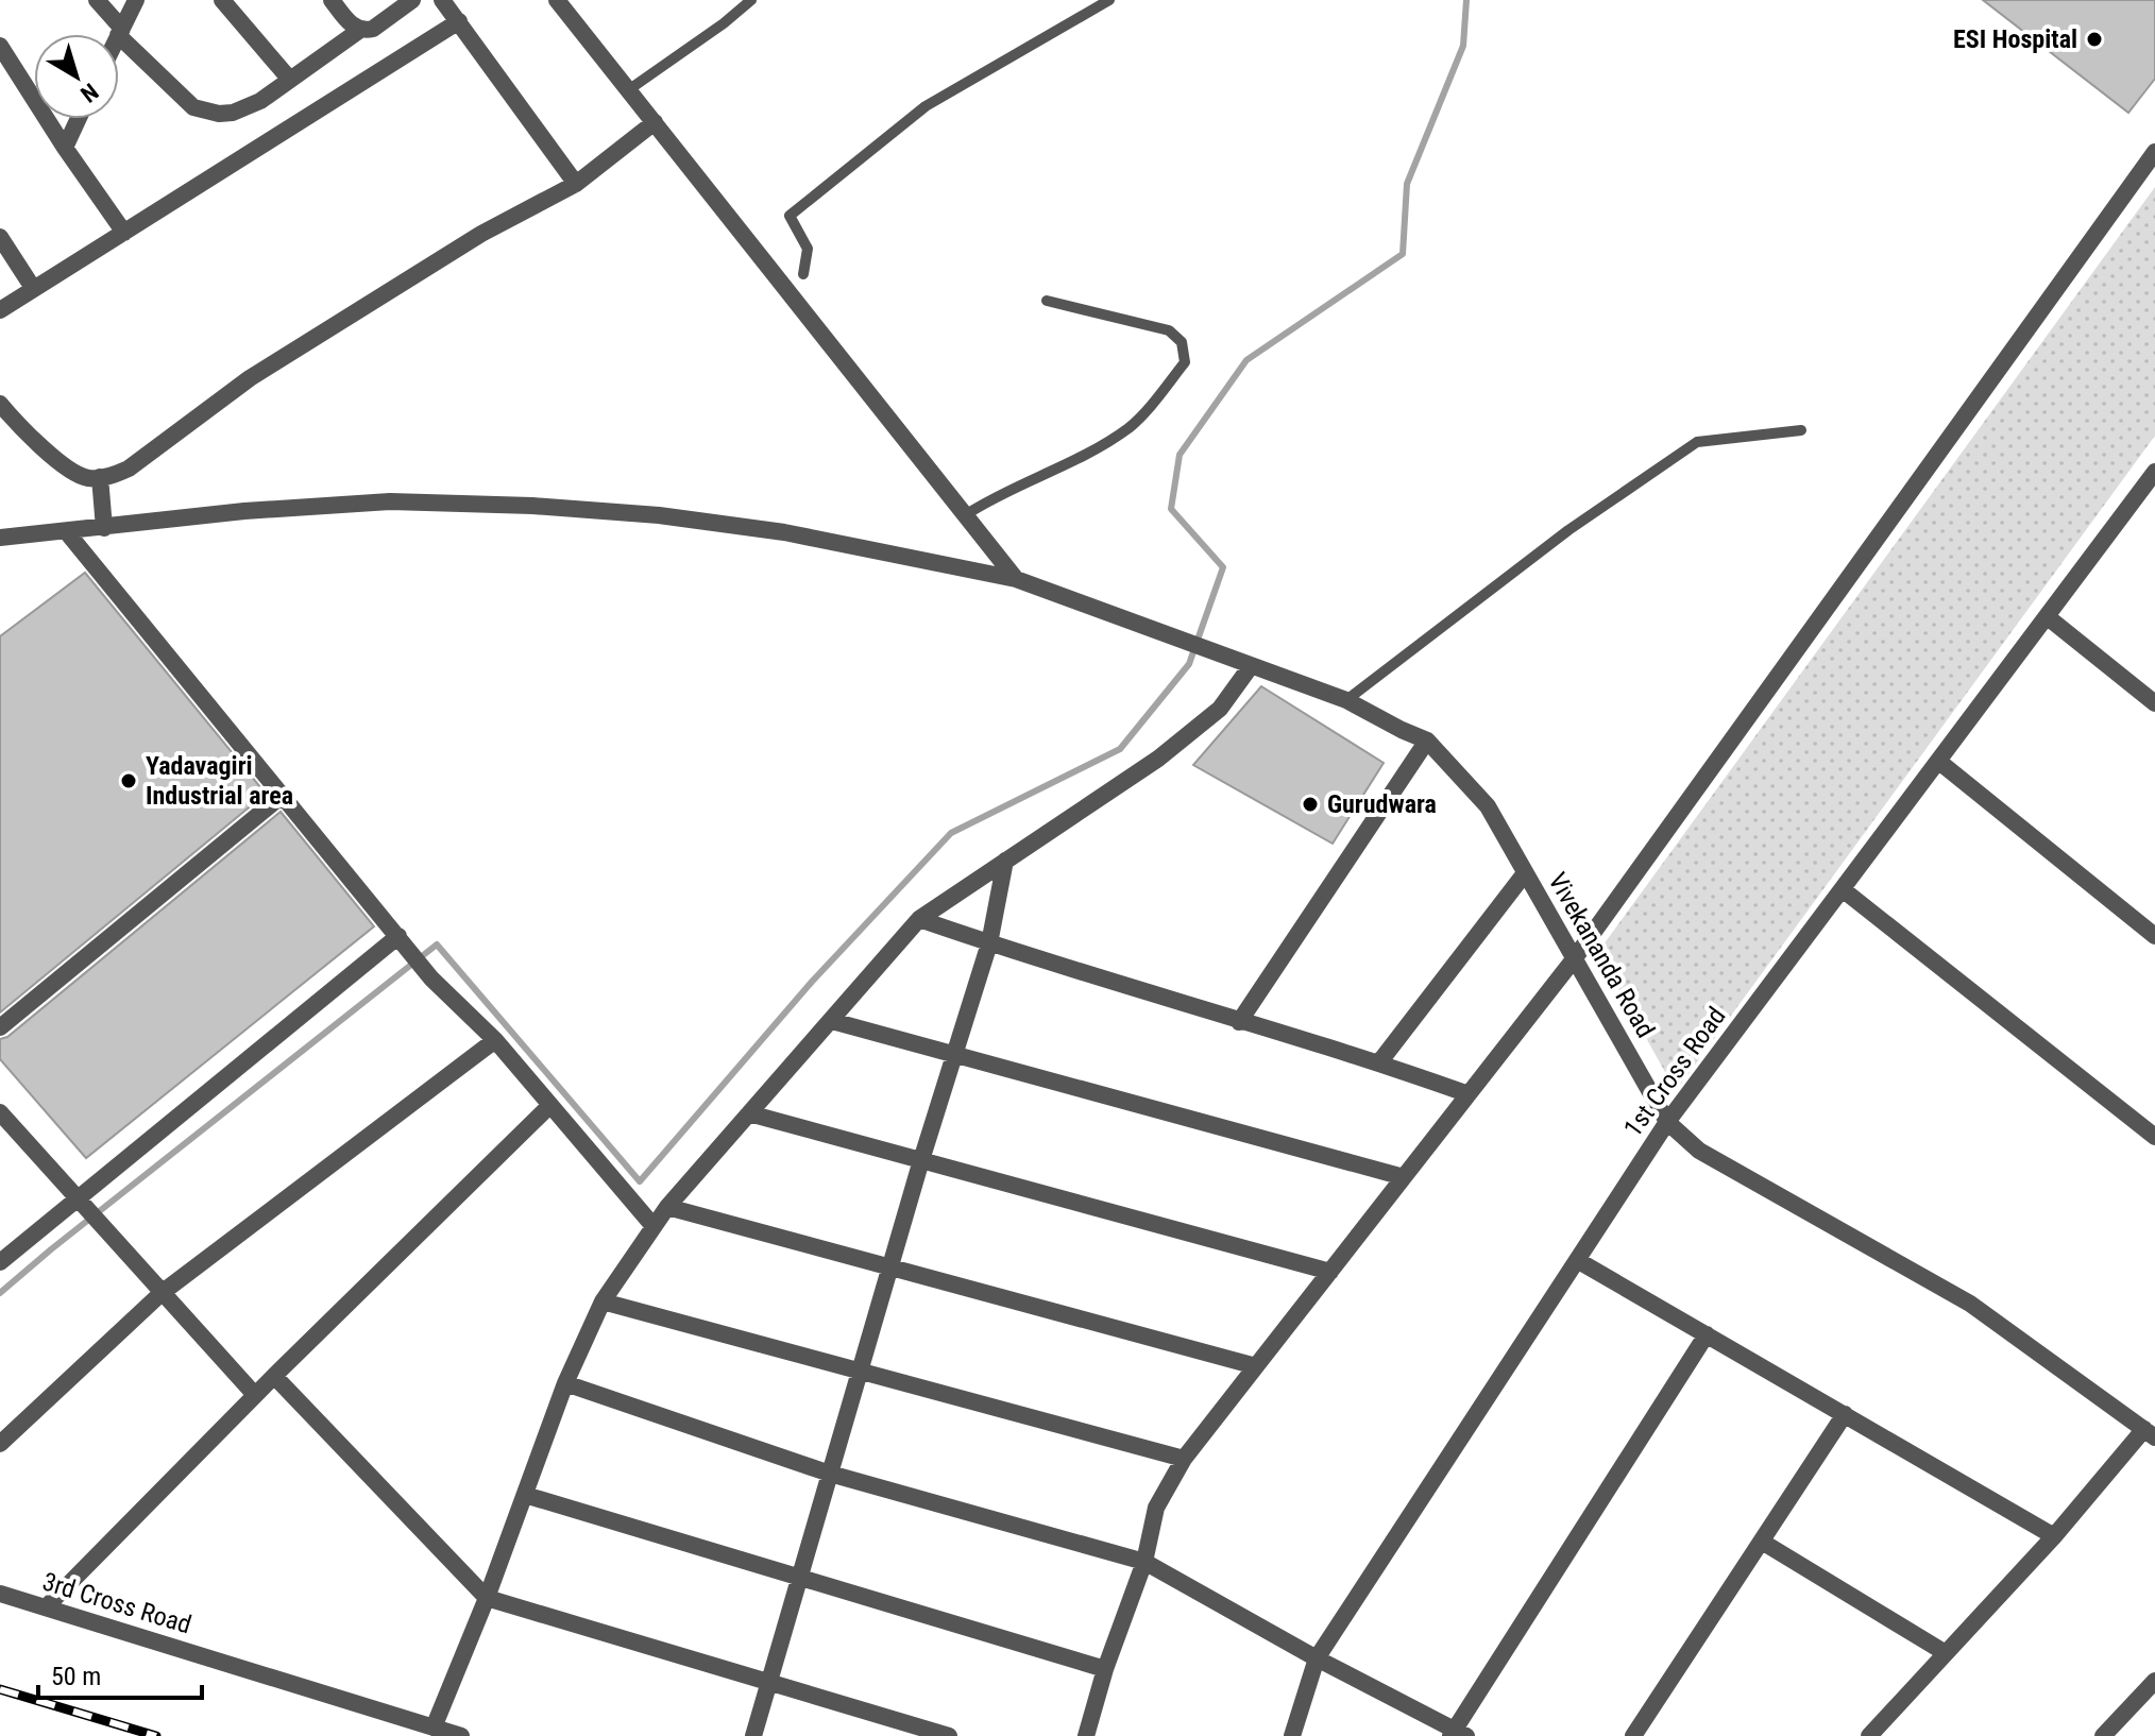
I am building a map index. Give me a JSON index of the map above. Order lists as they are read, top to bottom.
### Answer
{
  "streets": {
    "street": ["Vivekananda Road", "1st Cross Road", "3rd Cross Road"]
  },
  "crossings": [
    ["Vivekananda Road", "1st Cross Road"]
  ],
  "places": ["ESI Hospital", "Yadavagiri Industrial area", "Gurudwara"],
  "scale_bar": "50 m",
  "north": "bottom right"
}
